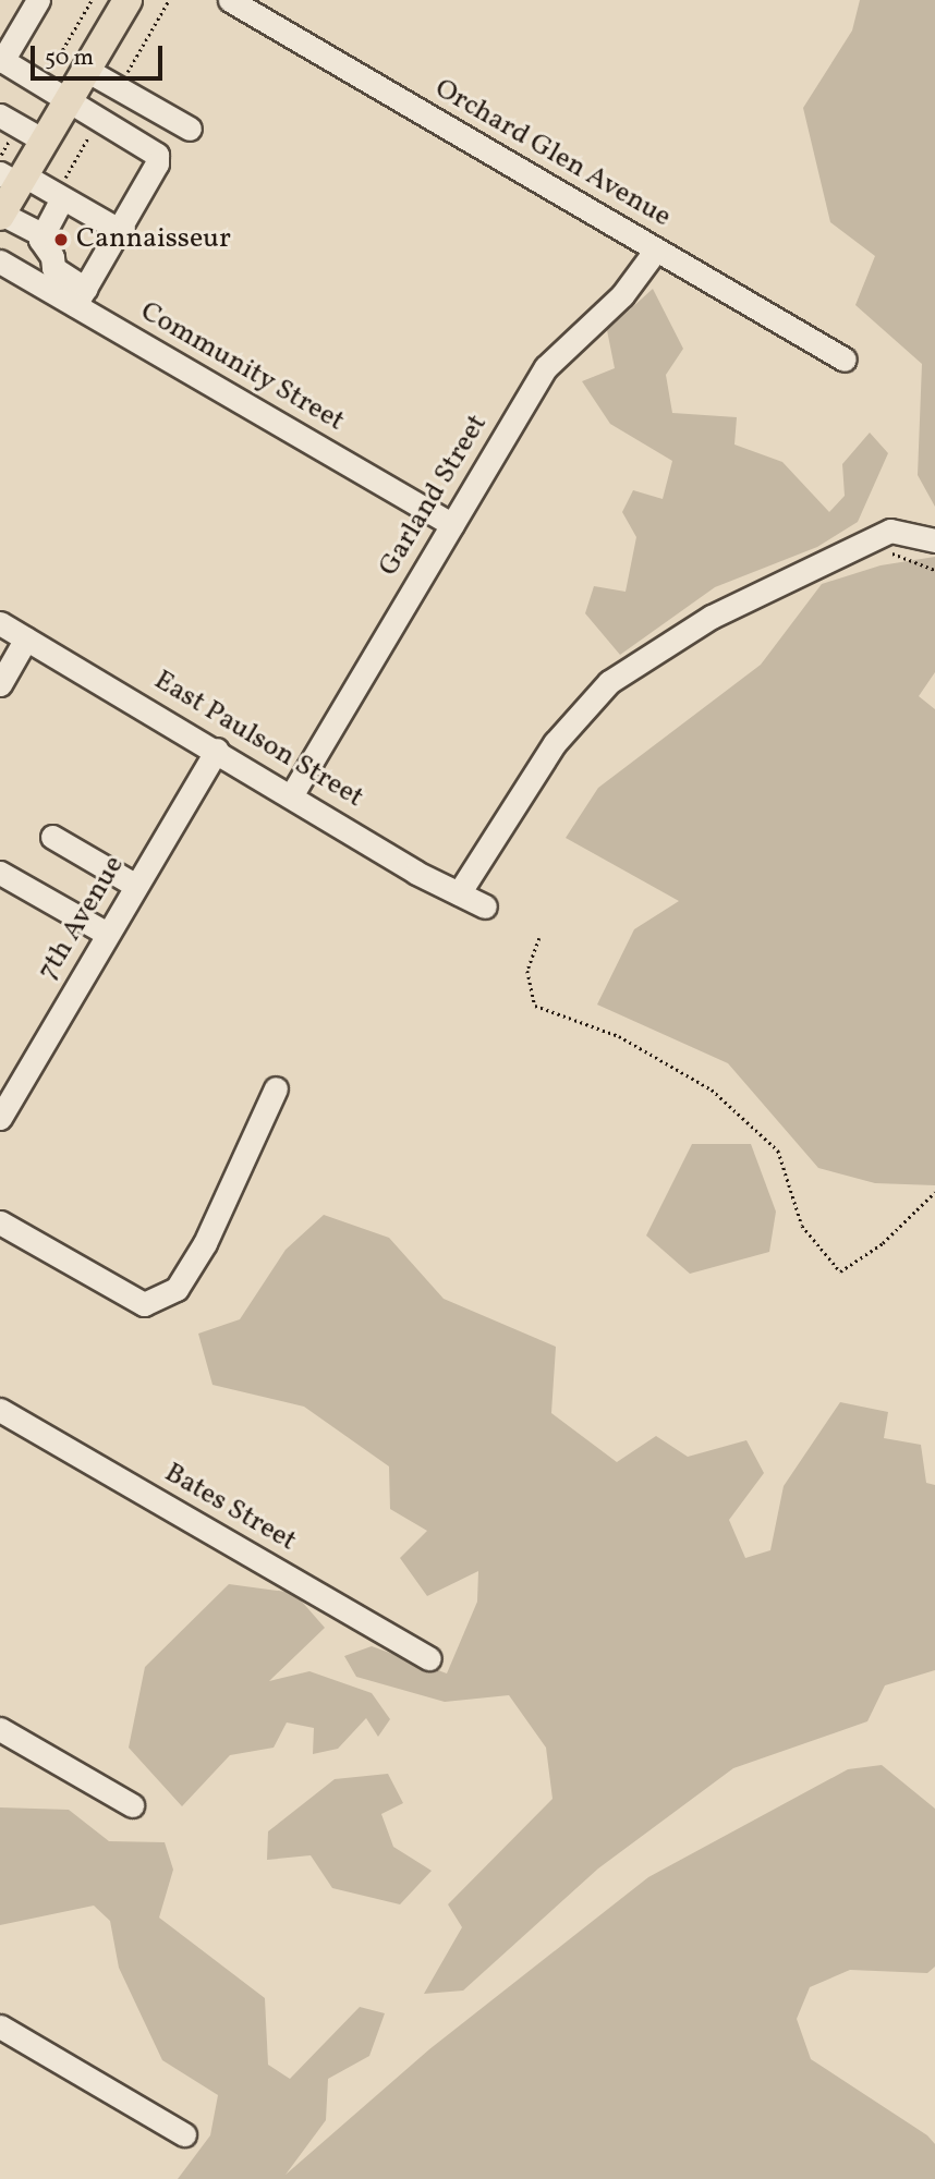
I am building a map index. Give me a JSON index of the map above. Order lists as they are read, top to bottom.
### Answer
{
  "streets": {
    "street": [
      "Orchard Glen Avenue",
      "Community Street",
      "Garland Street",
      "East Paulson Street",
      "7th Avenue",
      "Bates Street"
    ]
  },
  "crossings": [
    ["Orchard Glen Avenue", "Garland Street"],
    ["Community Street", "Garland Street"],
    ["Garland Street", "East Paulson Street"],
    ["East Paulson Street", "7th Avenue"]
  ],
  "places": ["Cannaisseur"],
  "scale_bar": "50 m"
}
